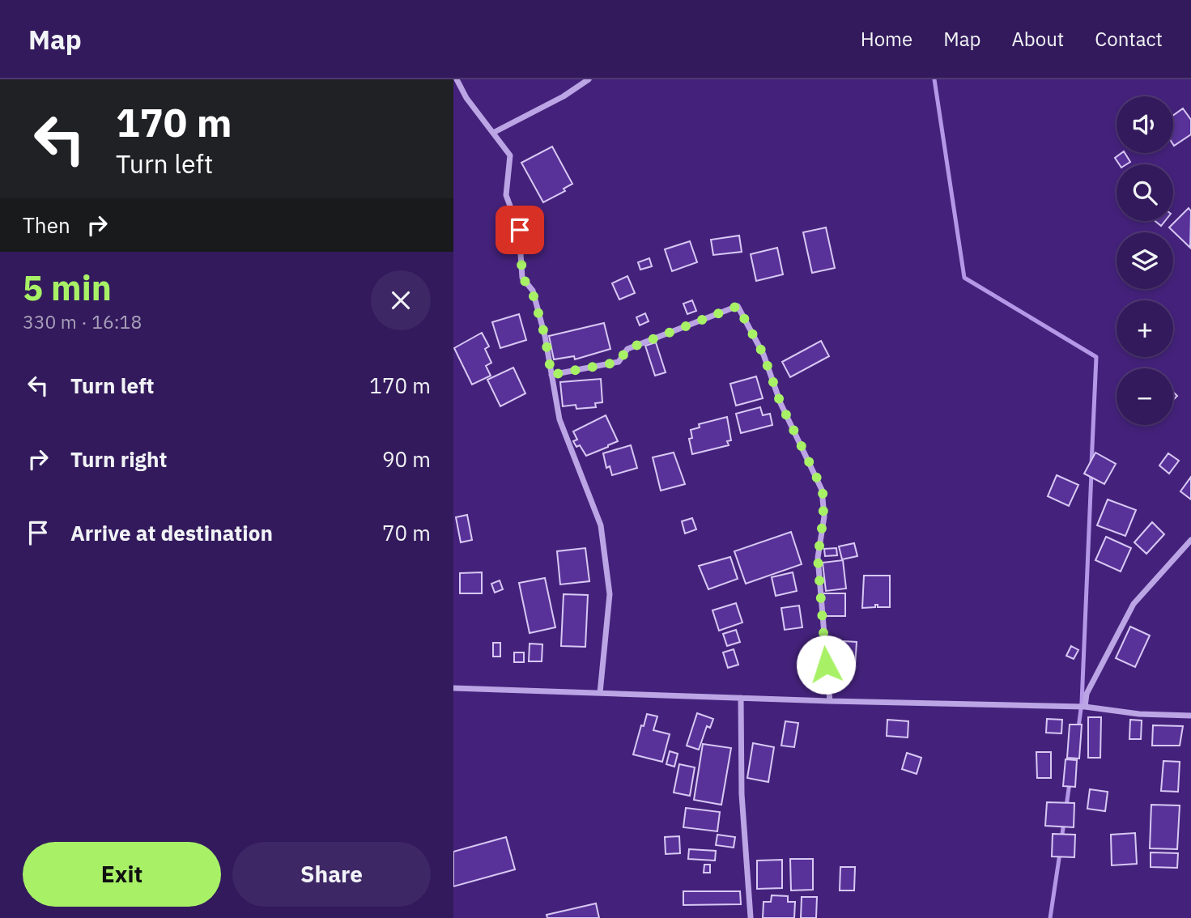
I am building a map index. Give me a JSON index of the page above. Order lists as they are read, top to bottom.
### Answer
{
  "page": {
    "header": "Map",
    "nav": [
      "Home",
      "Map",
      "About",
      "Contact"
    ],
    "turn": ["170 m", "Turn left"],
    "map_buttons": ["+", "−"],
    "then": "Then",
    "heading": ["5 min", "330 m · 16:18"],
    "list": [
      {
        "name": "Turn left",
        "value": "170 m"
      },
      {
        "name": "Turn right",
        "value": "90 m"
      },
      {
        "name": "Arrive at destination",
        "value": "70 m"
      }
    ],
    "buttons": ["Exit", "Share"]
  }
}
